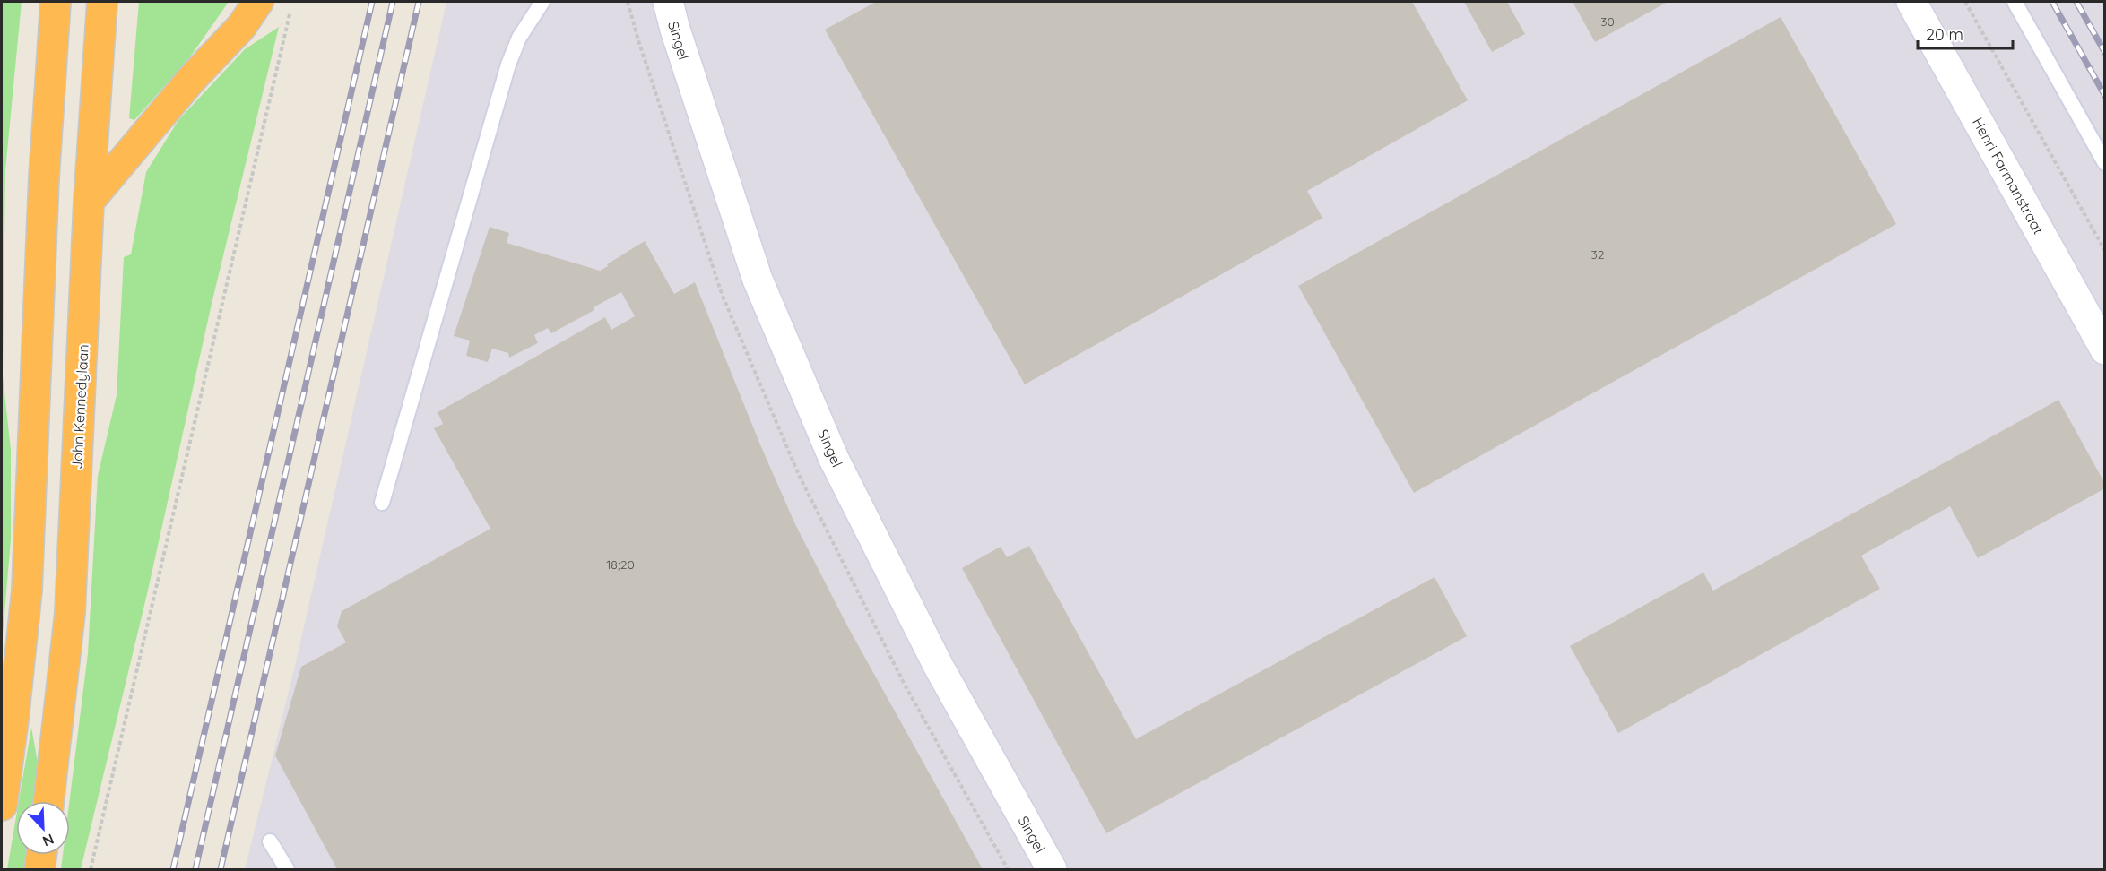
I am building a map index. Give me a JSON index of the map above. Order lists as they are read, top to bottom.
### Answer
{
  "streets": {
    "highway": ["John Kennedylaan"],
    "street": ["Singel", "Henri Farmanstraat"]
  },
  "house_numbers": ["30", "32", "18;20"],
  "scale_bar": "20 m",
  "north": "bottom right"
}
